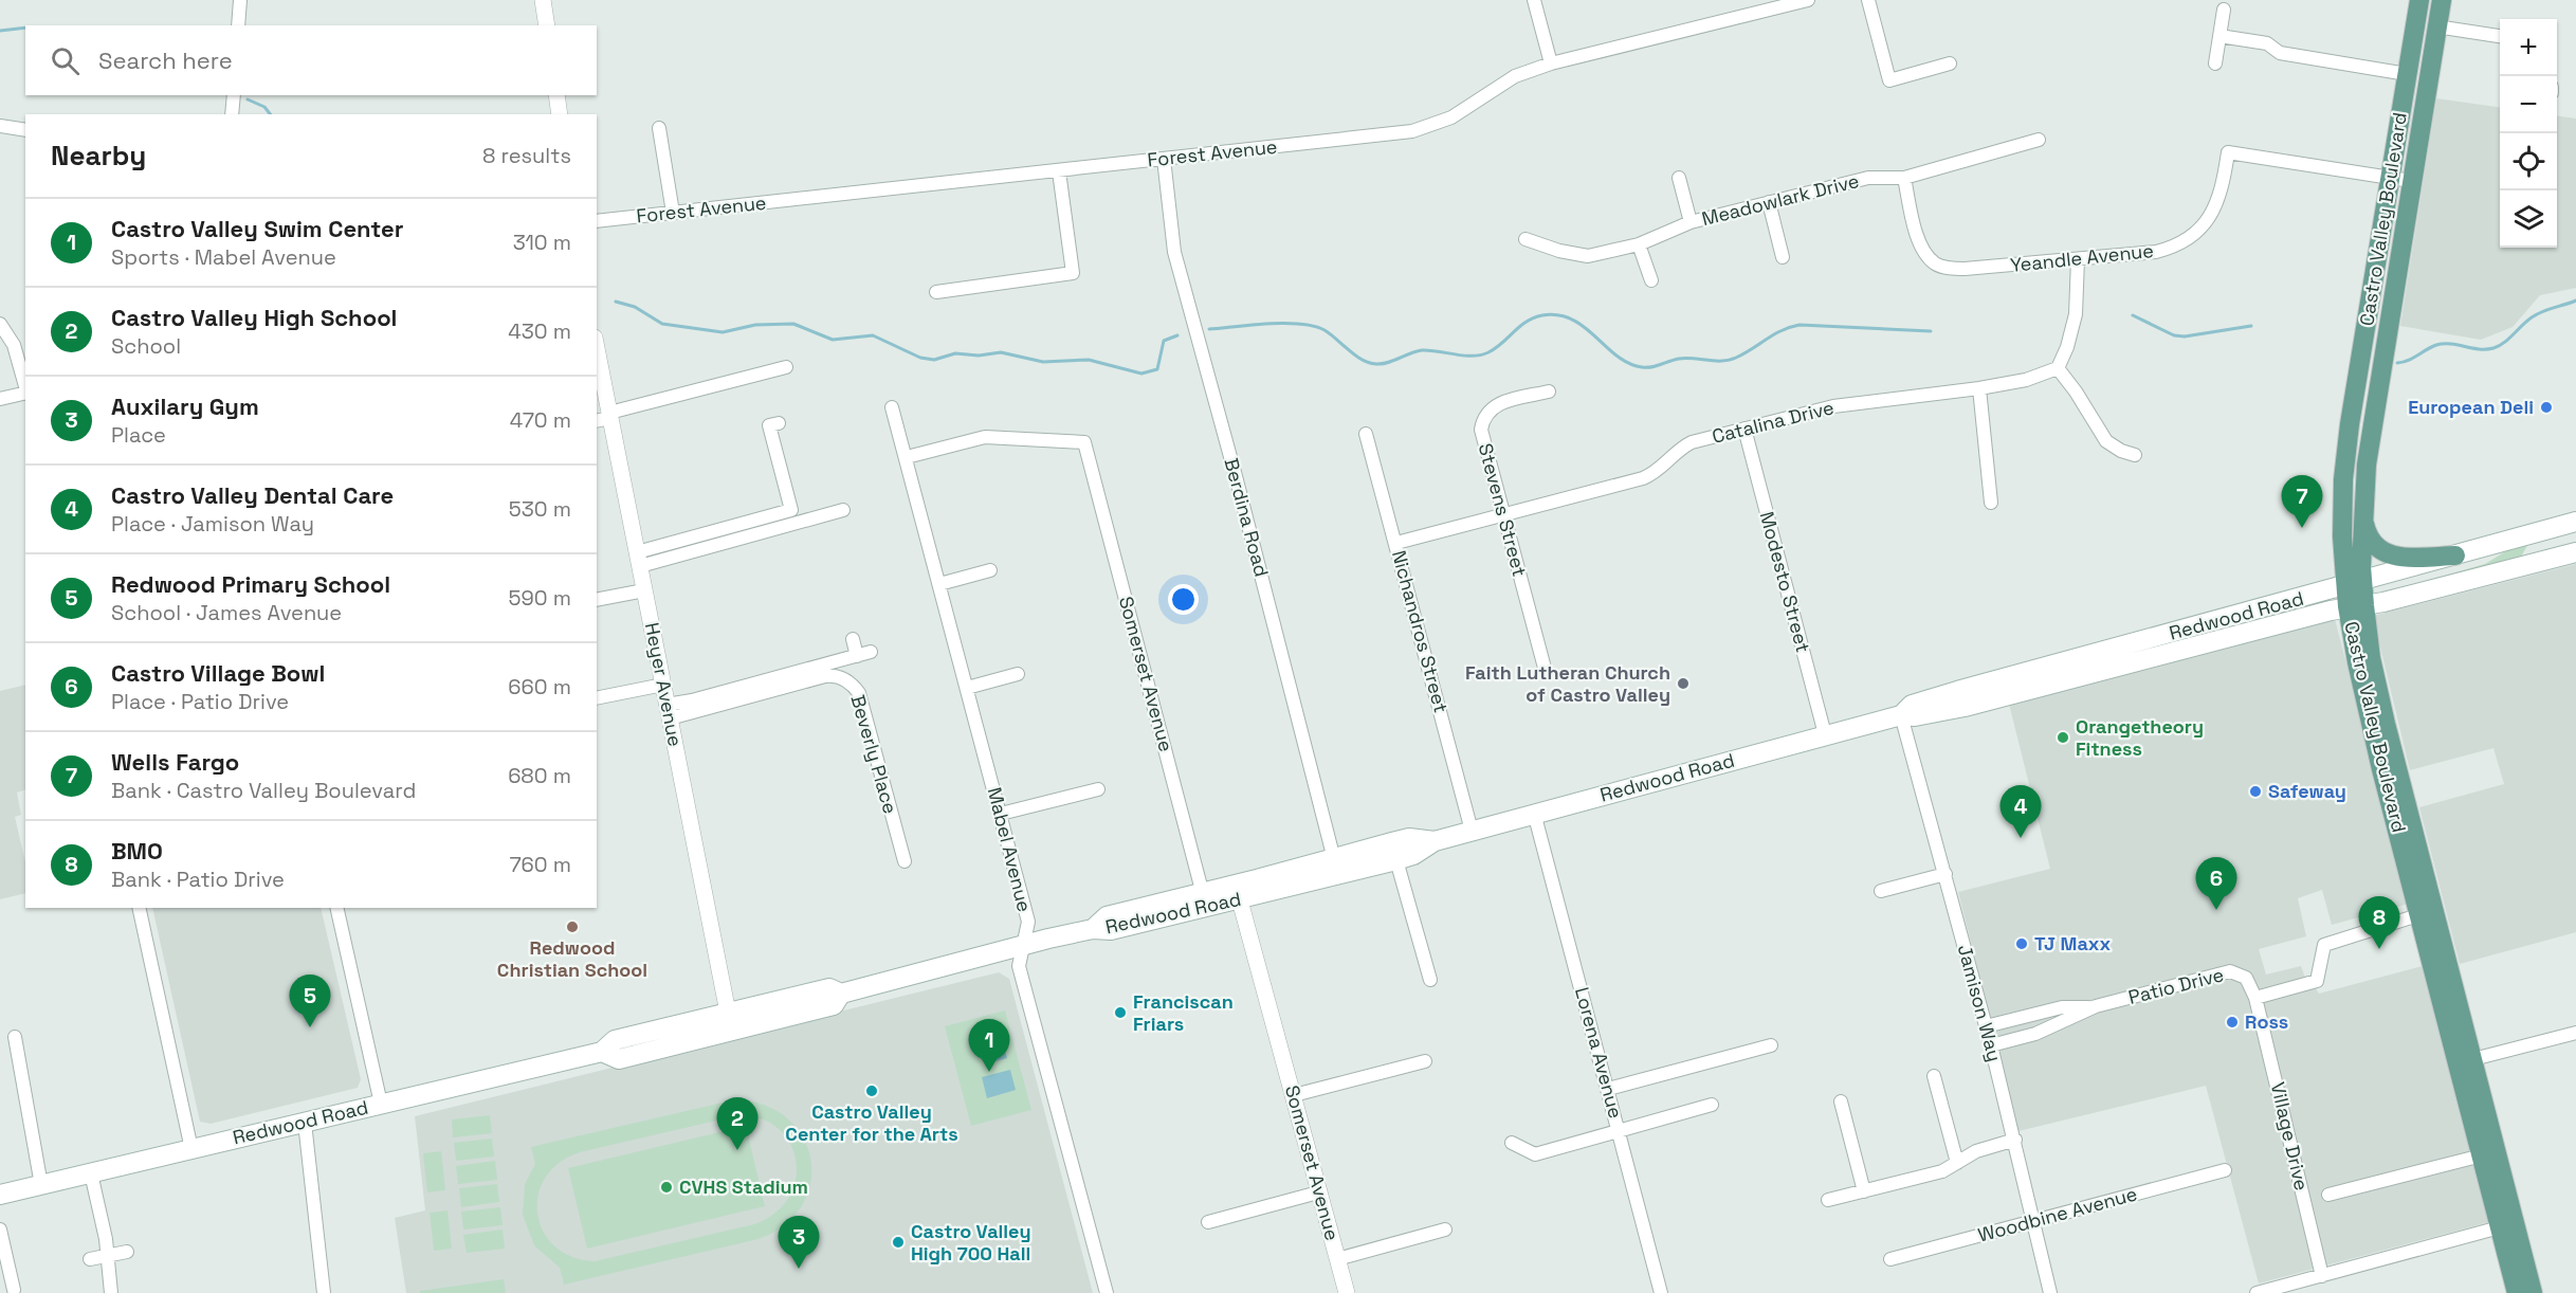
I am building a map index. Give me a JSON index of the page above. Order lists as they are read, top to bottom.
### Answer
{
  "streets": {
    "main road": ["Castro Valley Boulevard", "Redwood Road"],
    "street": [
      "Forest Avenue",
      "Meadowlark Drive",
      "Yeandle Avenue",
      "Catalina Drive",
      "Stevens Street",
      "Berdina Road",
      "Modesto Street",
      "Nichandros Street",
      "Somerset Avenue",
      "Heyer Avenue",
      "Beverly Place",
      "Mabel Avenue",
      "Patio Drive",
      "Jamison Way",
      "Lorena Avenue",
      "Village Drive",
      "Woodbine Avenue"
    ]
  },
  "crossings": [
    ["Forest Avenue", "Berdina Road"],
    ["Meadowlark Drive", "Yeandle Avenue"],
    ["Castro Valley Boulevard", "Yeandle Avenue"],
    ["Castro Valley Boulevard", "Redwood Road"],
    ["Catalina Drive", "Stevens Street"],
    ["Catalina Drive", "Modesto Street"],
    ["Catalina Drive", "Nichandros Street"],
    ["Berdina Road", "Redwood Road"],
    ["Modesto Street", "Redwood Road"],
    ["Redwood Road", "Nichandros Street"],
    ["Redwood Road", "Somerset Avenue"],
    ["Redwood Road", "Heyer Avenue"],
    ["Redwood Road", "Mabel Avenue"],
    ["Redwood Road", "Jamison Way"],
    ["Redwood Road", "Lorena Avenue"],
    ["Somerset Avenue", "Mabel Avenue"],
    ["Heyer Avenue", "Beverly Place"],
    ["Patio Drive", "Jamison Way"],
    ["Patio Drive", "Village Drive"],
    ["Jamison Way", "Woodbine Avenue"]
  ],
  "places": [
    "European Deli",
    "Faith Lutheran Church of Castro Valley",
    "Orangetheory Fitness",
    "Safeway",
    "Redwood Christian School",
    "TJ Maxx",
    "Franciscan Friars",
    "Ross",
    "Castro Valley Center for the Arts",
    "CVHS Stadium",
    "Castro Valley High 700 Hall"
  ],
  "page": {
    "map_buttons": ["+", "−"],
    "search": "Search here",
    "heading": ["Nearby", "8 results"],
    "list": [
      {
        "mark": "1",
        "name": "Castro Valley Swim Center",
        "note": "Sports · Mabel Avenue",
        "value": "310 m"
      },
      {
        "mark": "2",
        "name": "Castro Valley High School",
        "note": "School",
        "value": "430 m"
      },
      {
        "mark": "3",
        "name": "Auxilary Gym",
        "note": "Place",
        "value": "470 m"
      },
      {
        "mark": "4",
        "name": "Castro Valley Dental Care",
        "note": "Place · Jamison Way",
        "value": "530 m"
      },
      {
        "mark": "5",
        "name": "Redwood Primary School",
        "note": "School · James Avenue",
        "value": "590 m"
      },
      {
        "mark": "6",
        "name": "Castro Village Bowl",
        "note": "Place · Patio Drive",
        "value": "660 m"
      },
      {
        "mark": "7",
        "name": "Wells Fargo",
        "note": "Bank · Castro Valley Boulevard",
        "value": "680 m"
      },
      {
        "mark": "8",
        "name": "BMO",
        "note": "Bank · Patio Drive",
        "value": "760 m"
      }
    ],
    "pins": [
      "7",
      "4",
      "6",
      "8",
      "5",
      "1",
      "2",
      "3"
    ]
  }
}
